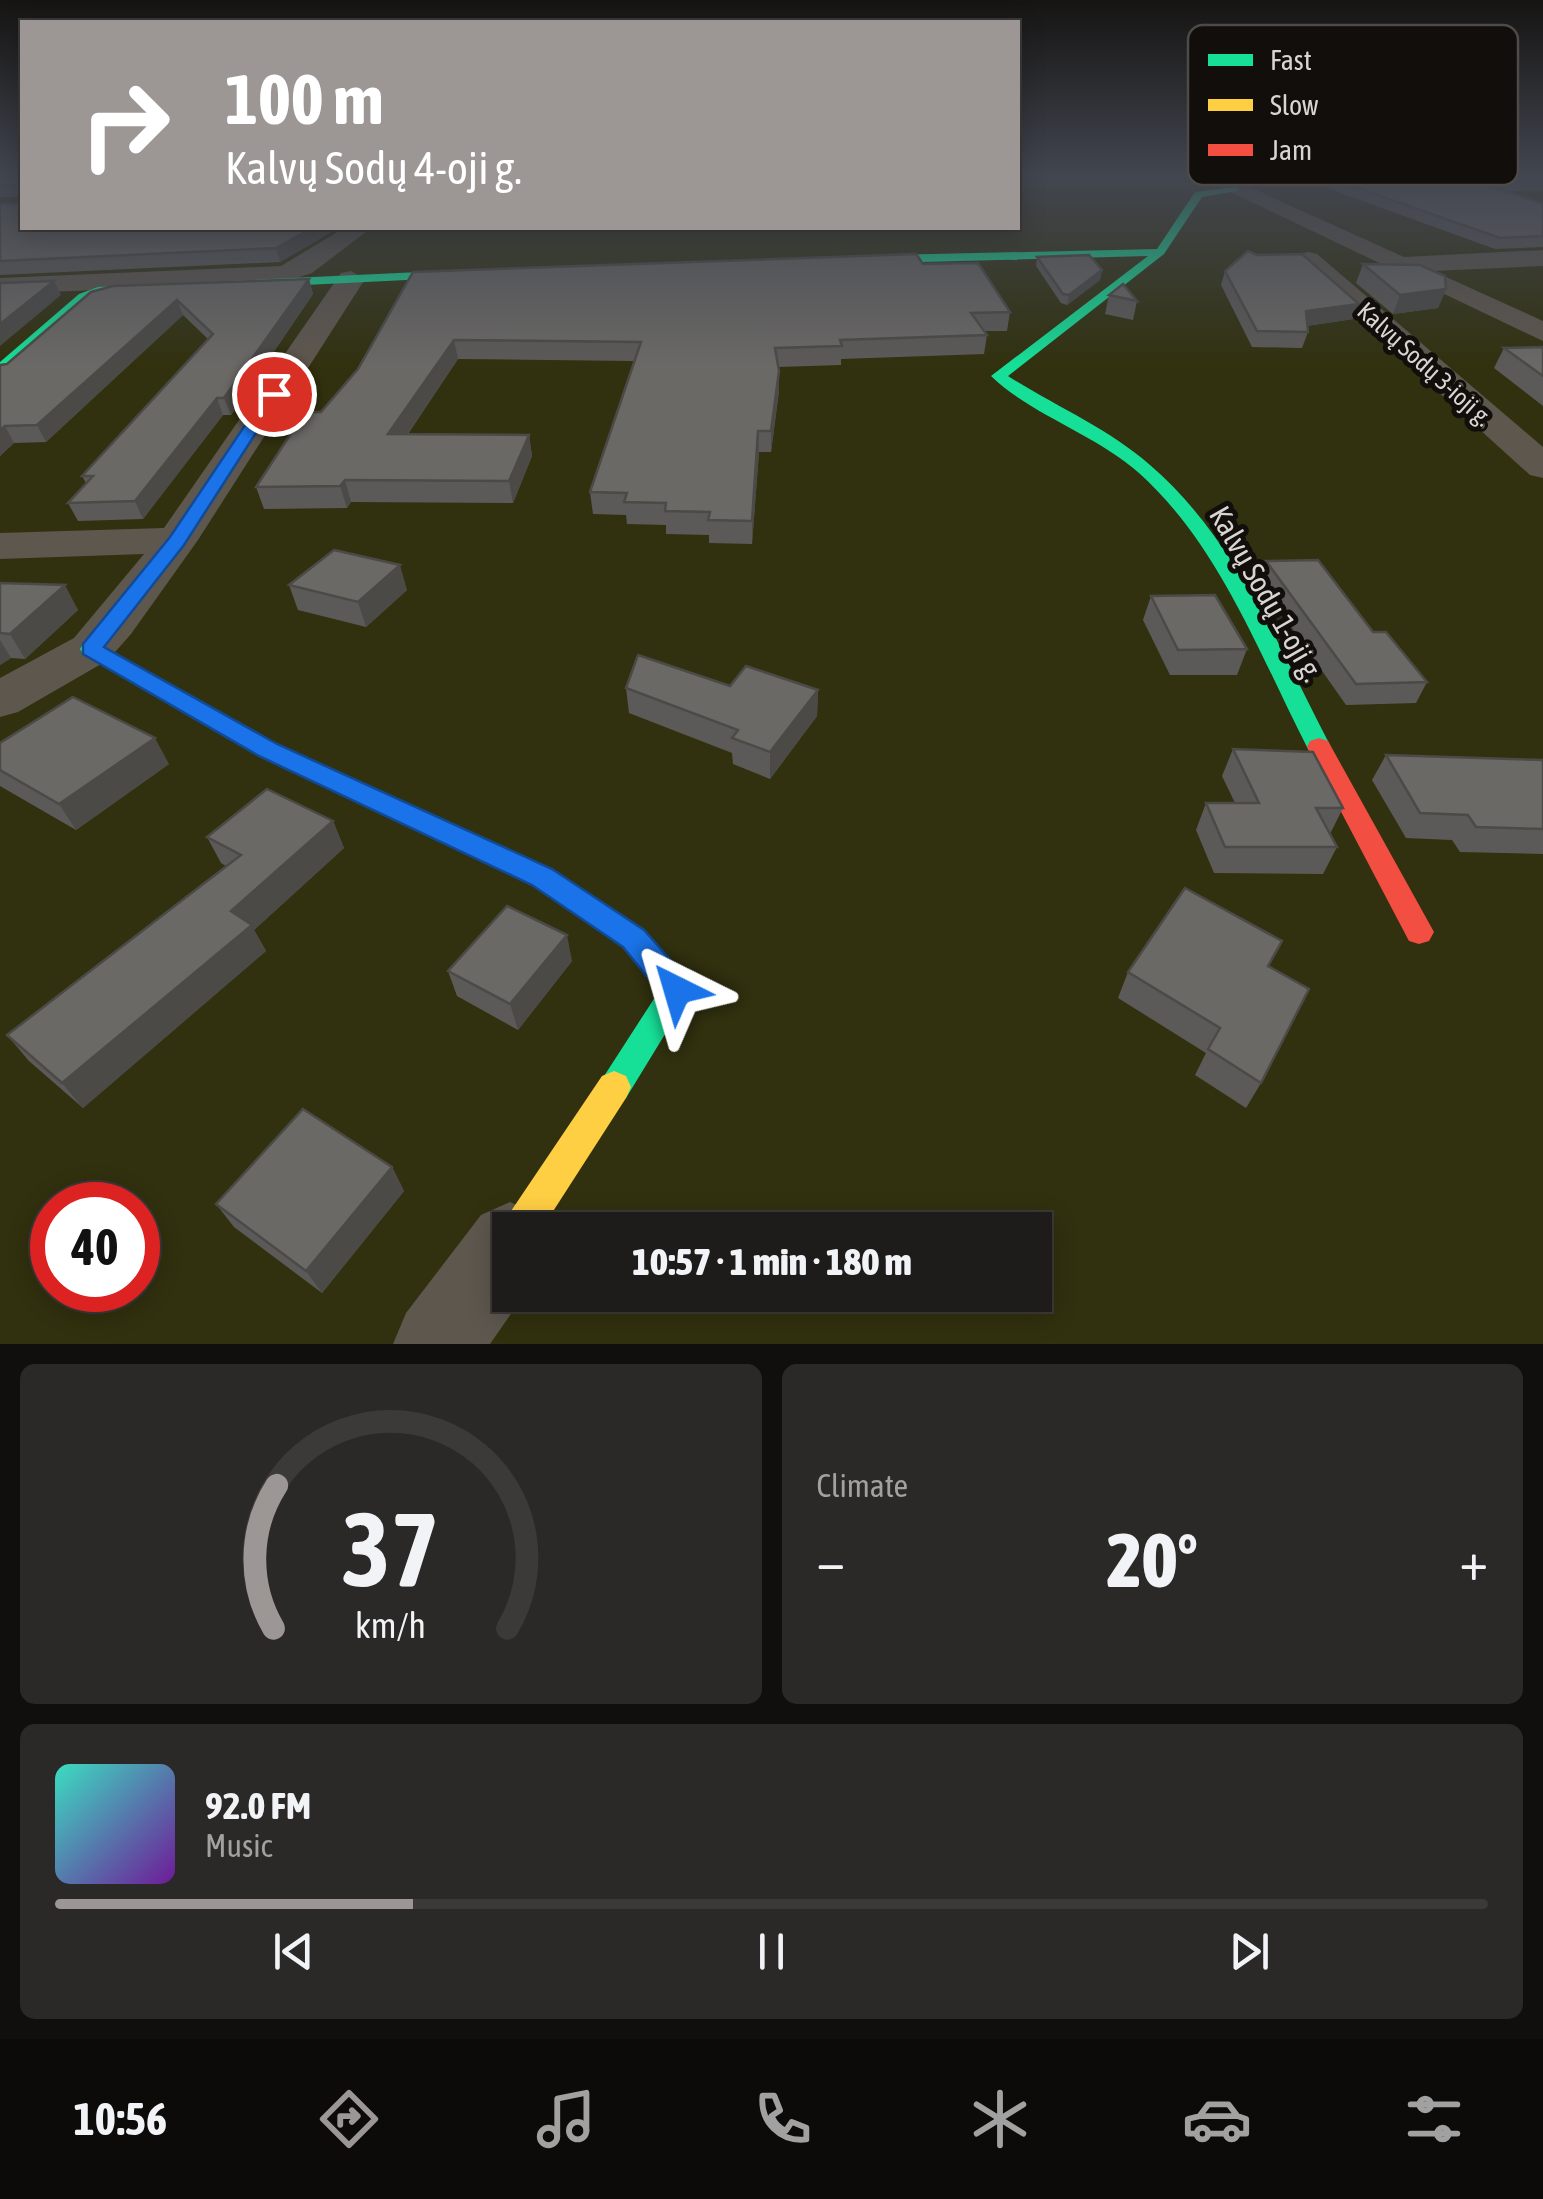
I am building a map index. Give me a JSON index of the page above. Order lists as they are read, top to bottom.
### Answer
{
  "streets": {
    "street": ["Kalvų Sodų 3-ioji g.", "Kalvų Sodų 1-oji g."]
  },
  "legend": ["Fast", "Slow", "Jam"],
  "page": {
    "turn": ["100 m", "Kalvų Sodų 4-oji g."],
    "limit": "40",
    "trip": "10:57 · 1 min · 180 m",
    "tile": "Climate",
    "heat": ["−", "20°", "+"],
    "song": ["92.0 FM", "Music"],
    "tabs": "10:56",
    "gauge": ["37", "km/h"]
  }
}
